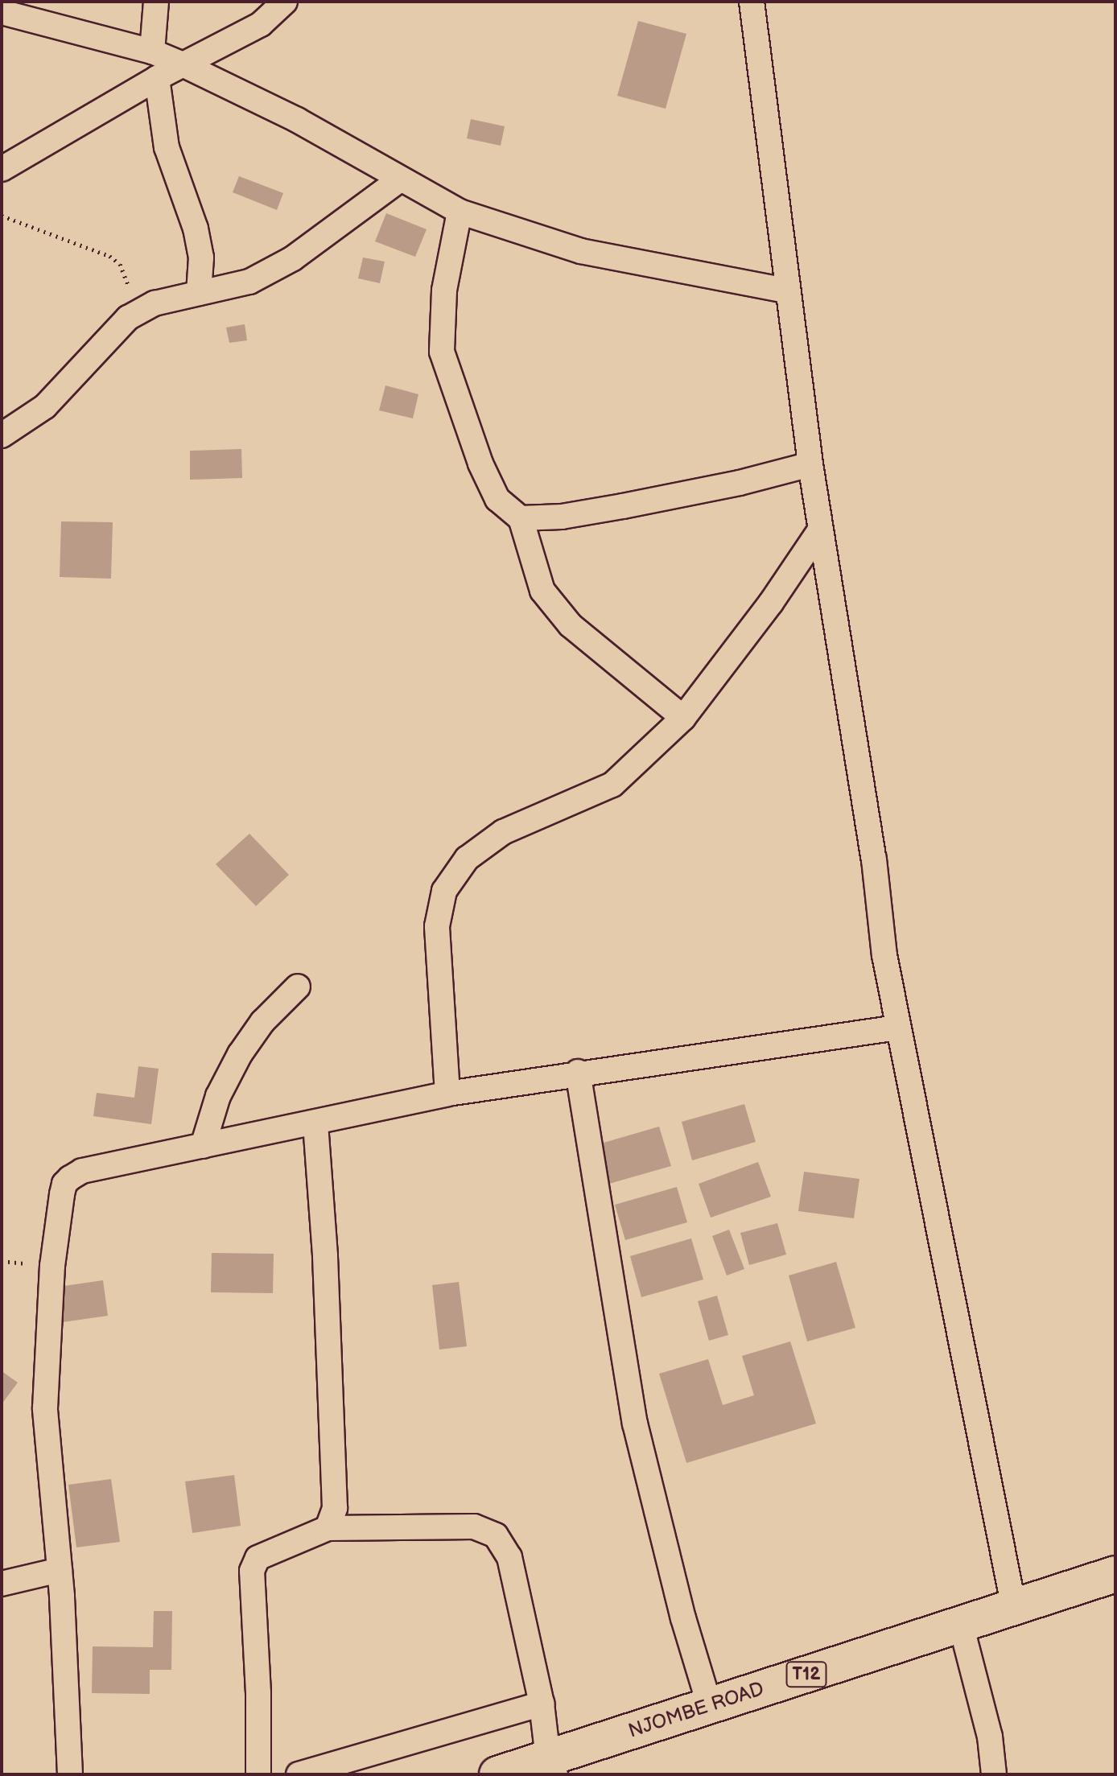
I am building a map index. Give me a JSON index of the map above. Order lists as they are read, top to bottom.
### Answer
{
  "streets": {
    "highway": ["T12", "NJOMBE ROAD"]
  }
}
